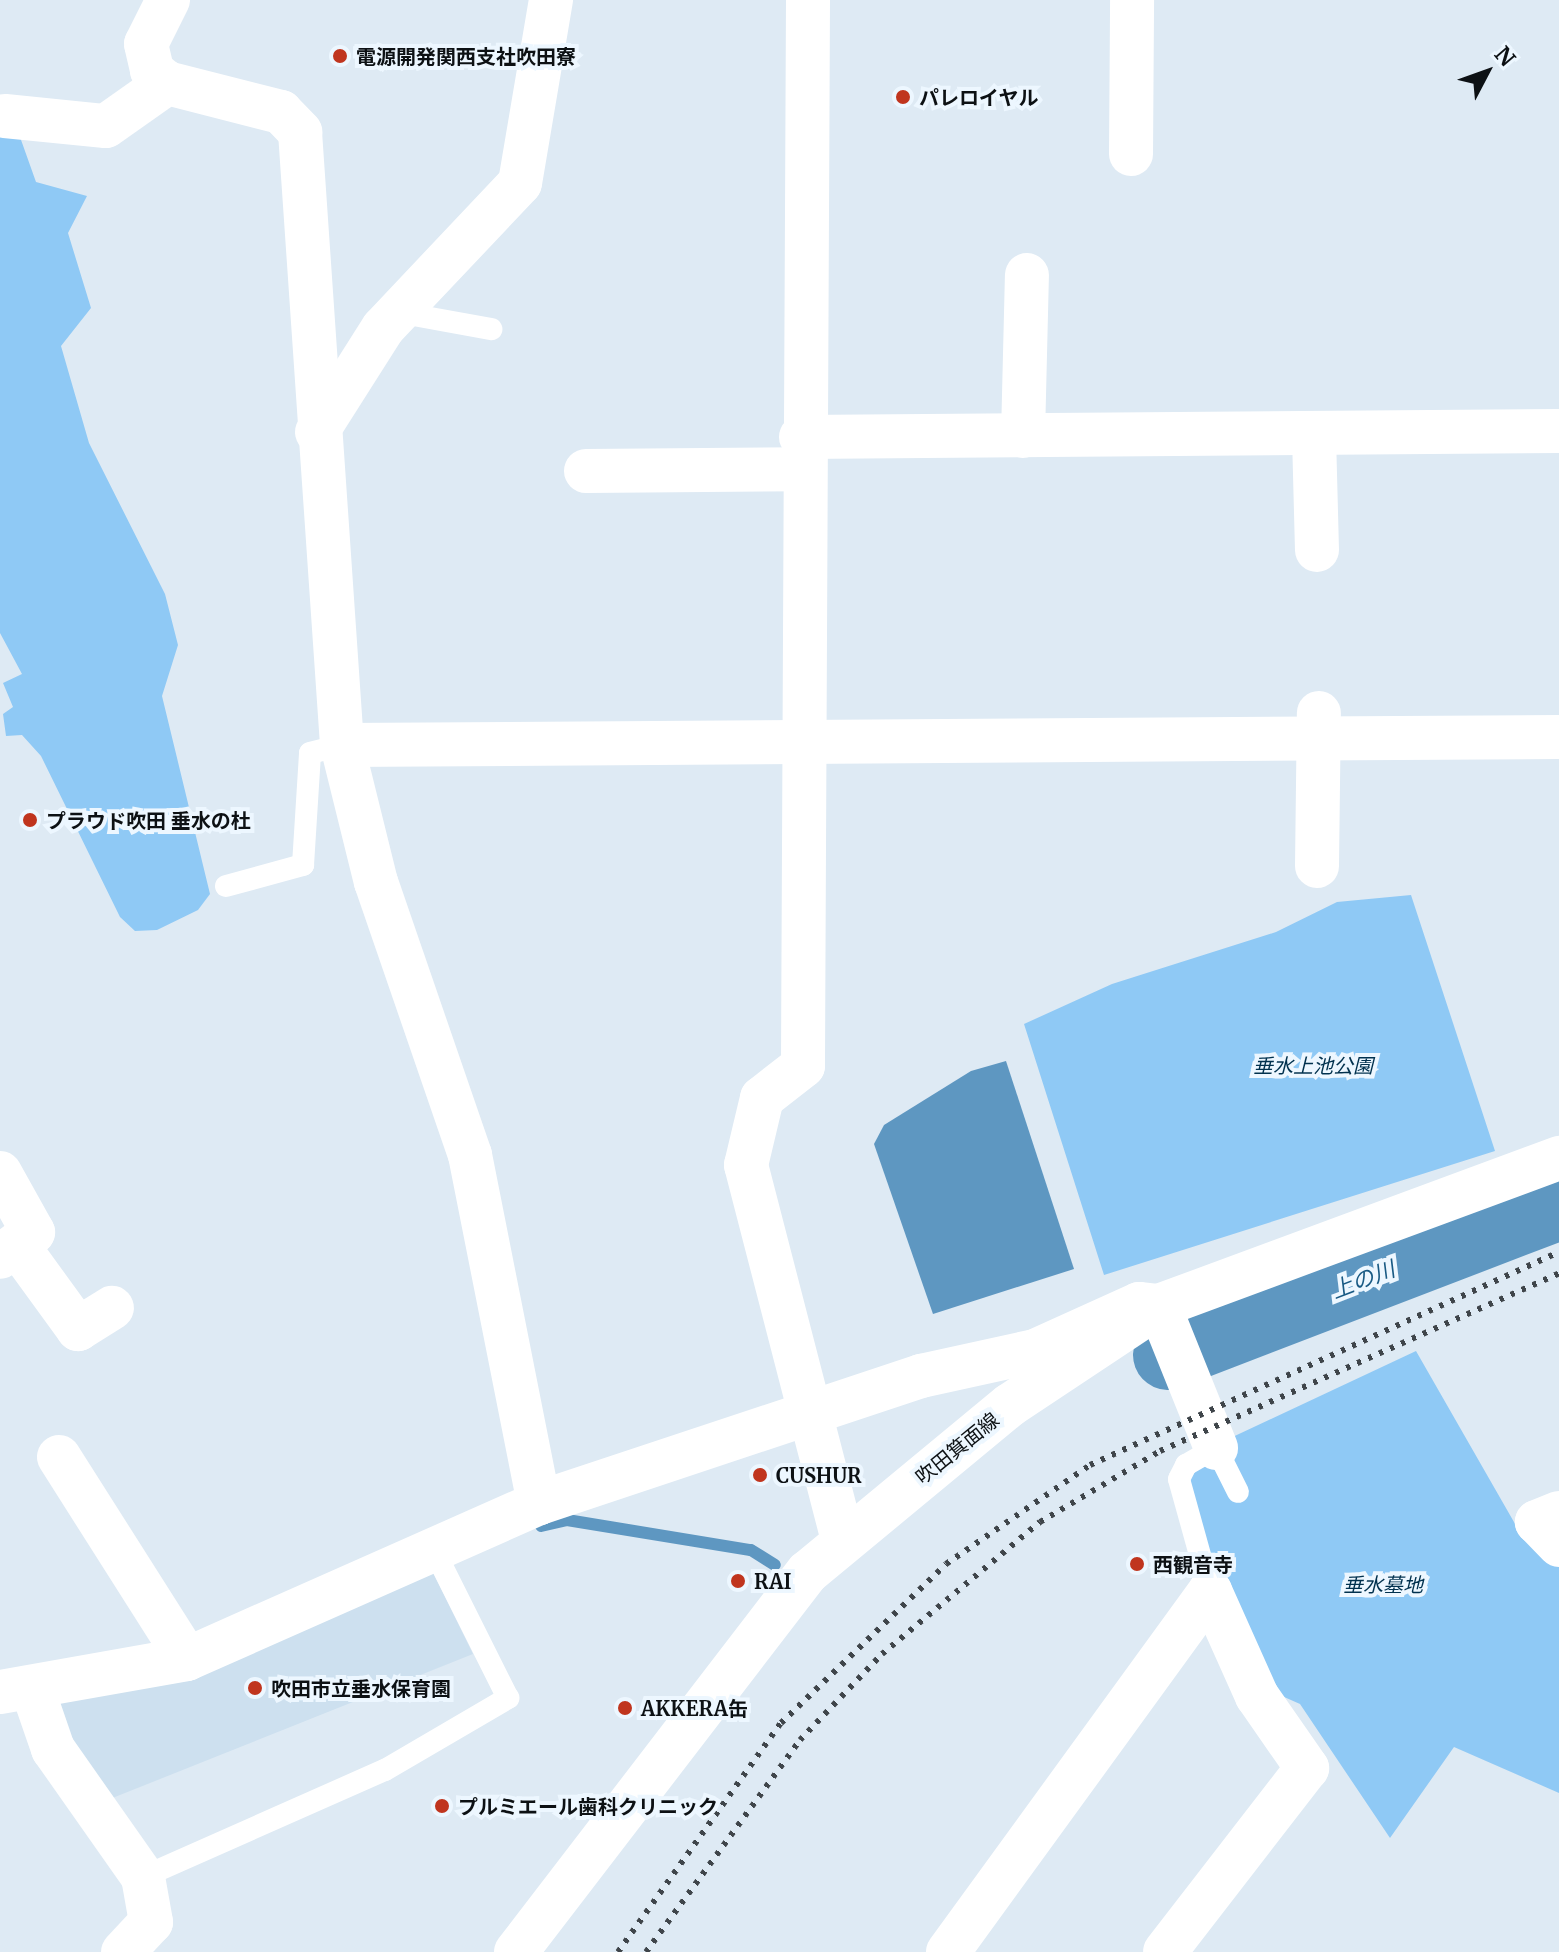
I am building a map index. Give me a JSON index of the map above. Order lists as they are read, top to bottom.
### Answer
{
  "streets": {
    "street": ["吹田箕面線"]
  },
  "water": ["上の川"],
  "parks": ["垂水上池公園", "垂水墓地"],
  "places": [
    "電源開発関西支社吹田寮",
    "パレロイヤル",
    "プラウド吹田 垂水の杜",
    "CUSHUR",
    "西観音寺",
    "RAI",
    "吹田市立垂水保育園",
    "AKKERA缶",
    "プルミエール歯科クリニック"
  ],
  "north": "top right"
}
